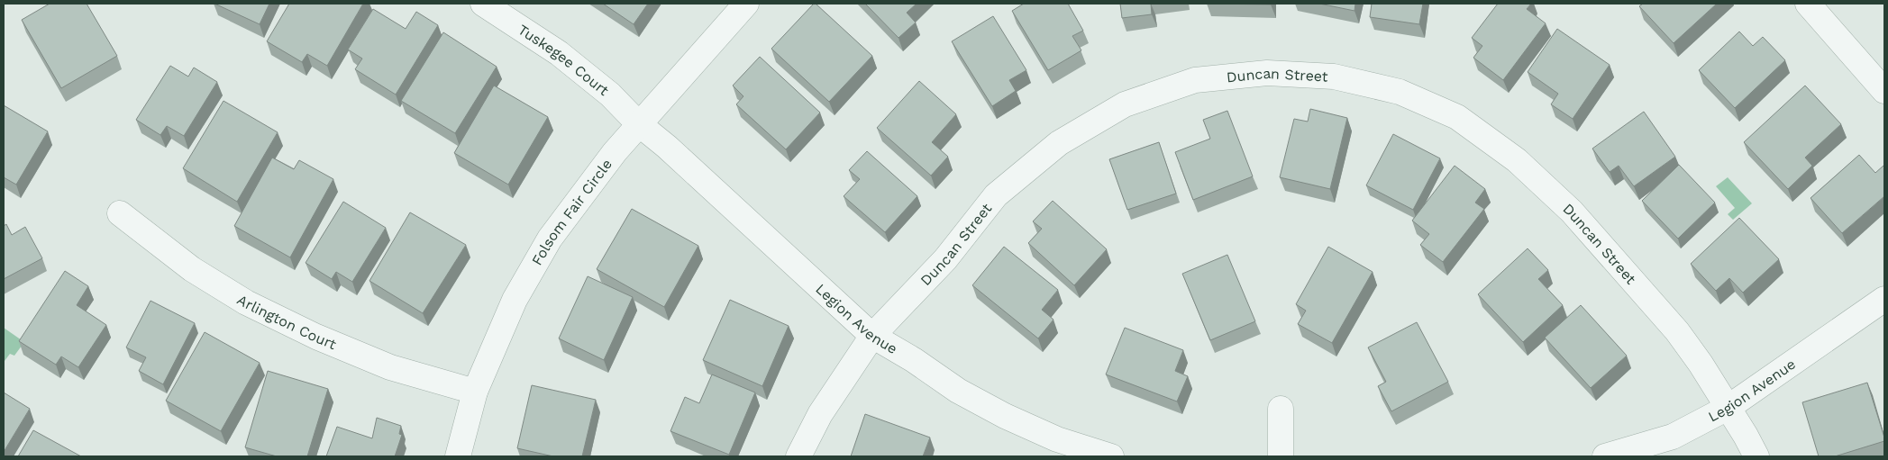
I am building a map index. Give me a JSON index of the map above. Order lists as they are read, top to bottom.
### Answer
{
  "streets": {
    "street": [
      "Tuskegee Court",
      "Duncan Street",
      "Folsom Fair Circle",
      "Legion Avenue",
      "Arlington Court"
    ]
  },
  "crossings": [
    ["Tuskegee Court", "Folsom Fair Circle"],
    ["Tuskegee Court", "Legion Avenue"],
    ["Duncan Street", "Legion Avenue"],
    ["Folsom Fair Circle", "Legion Avenue"],
    ["Folsom Fair Circle", "Arlington Court"]
  ]
}
